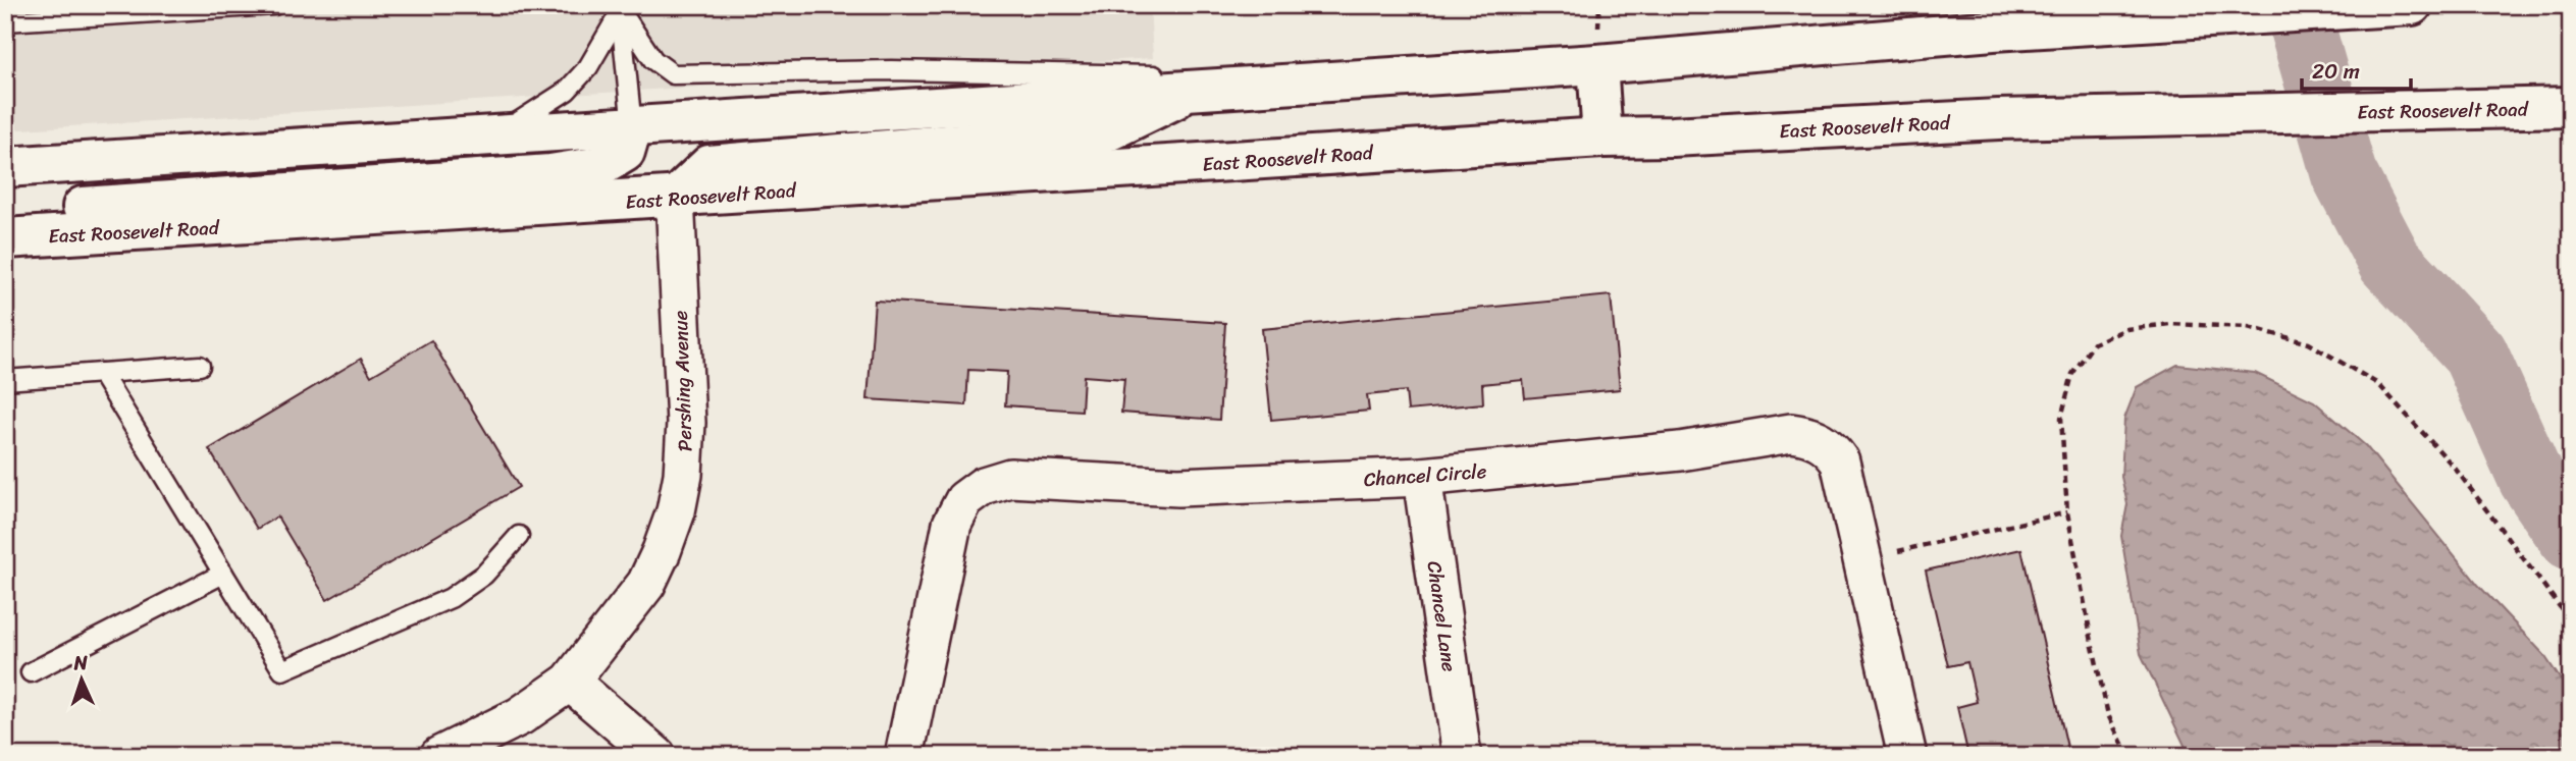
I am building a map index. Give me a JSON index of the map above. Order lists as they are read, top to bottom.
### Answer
{
  "streets": {
    "main road": ["East Roosevelt Road"],
    "street": ["Pershing Avenue", "Chancel Circle", "Chancel Lane"]
  },
  "crossings": [
    ["East Roosevelt Road", "Pershing Avenue"],
    ["Chancel Circle", "Chancel Lane"]
  ],
  "scale_bar": "20 m",
  "north": "top"
}
